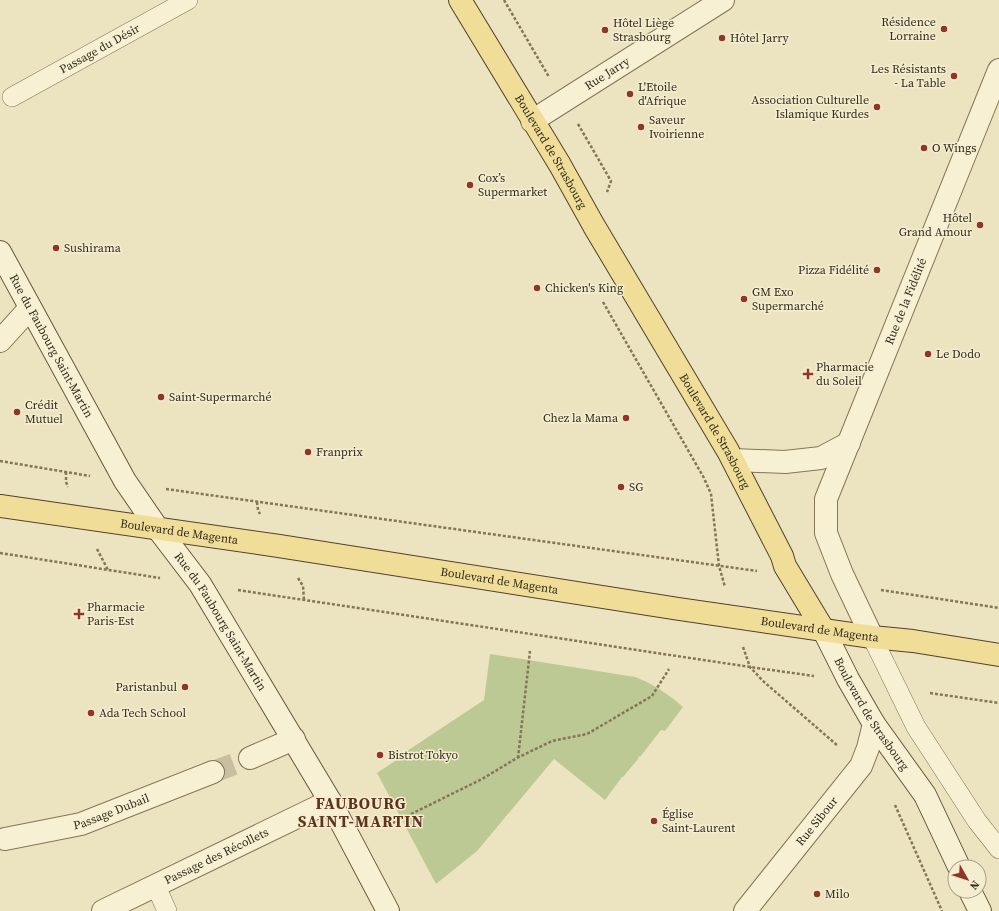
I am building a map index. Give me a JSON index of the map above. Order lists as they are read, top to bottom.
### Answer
{
  "streets": {
    "main road": ["Boulevard de Strasbourg", "Boulevard de Magenta"],
    "street": [
      "Rue Jarry",
      "Rue de la Fidélité",
      "Rue du Faubourg Saint-Martin",
      "Passage Dubail",
      "Rue Sibour",
      "Passage des Récollets"
    ],
    "lane": ["Passage du Désir"]
  },
  "crossings": [
    ["Rue Jarry", "Boulevard de Strasbourg"],
    ["Boulevard de Strasbourg", "Boulevard de Magenta"],
    ["Boulevard de Strasbourg", "Rue Sibour"],
    ["Rue de la Fidélité", "Boulevard de Magenta"],
    ["Rue du Faubourg Saint-Martin", "Boulevard de Magenta"],
    ["Rue du Faubourg Saint-Martin", "Passage des Récollets"]
  ],
  "districts": ["FAUBOURG SAINT-MARTIN"],
  "places": {
    "other": [
      "Résidence Lorraine",
      "Hôtel Liège Strasbourg",
      "Hôtel Jarry",
      "Les Résistants - La Table",
      "L'Etoile d'Afrique",
      "Association Culturelle Islamique Kurdes",
      "Saveur Ivoirienne",
      "O Wings",
      "Cox’s Supermarket",
      "Hôtel Grand Amour",
      "Sushirama",
      "Pizza Fidélité",
      "Chicken's King",
      "GM Exo Supermarché",
      "Le Dodo",
      "Saint-Supermarché",
      "Crédit Mutuel",
      "Chez la Mama",
      "Franprix",
      "SG",
      "Paristanbul",
      "Ada Tech School",
      "Bistrot Tokyo",
      "Église Saint-Laurent",
      "Milo"
    ],
    "health": ["Pharmacie du Soleil", "Pharmacie Paris-Est"]
  },
  "north": "bottom right"
}
